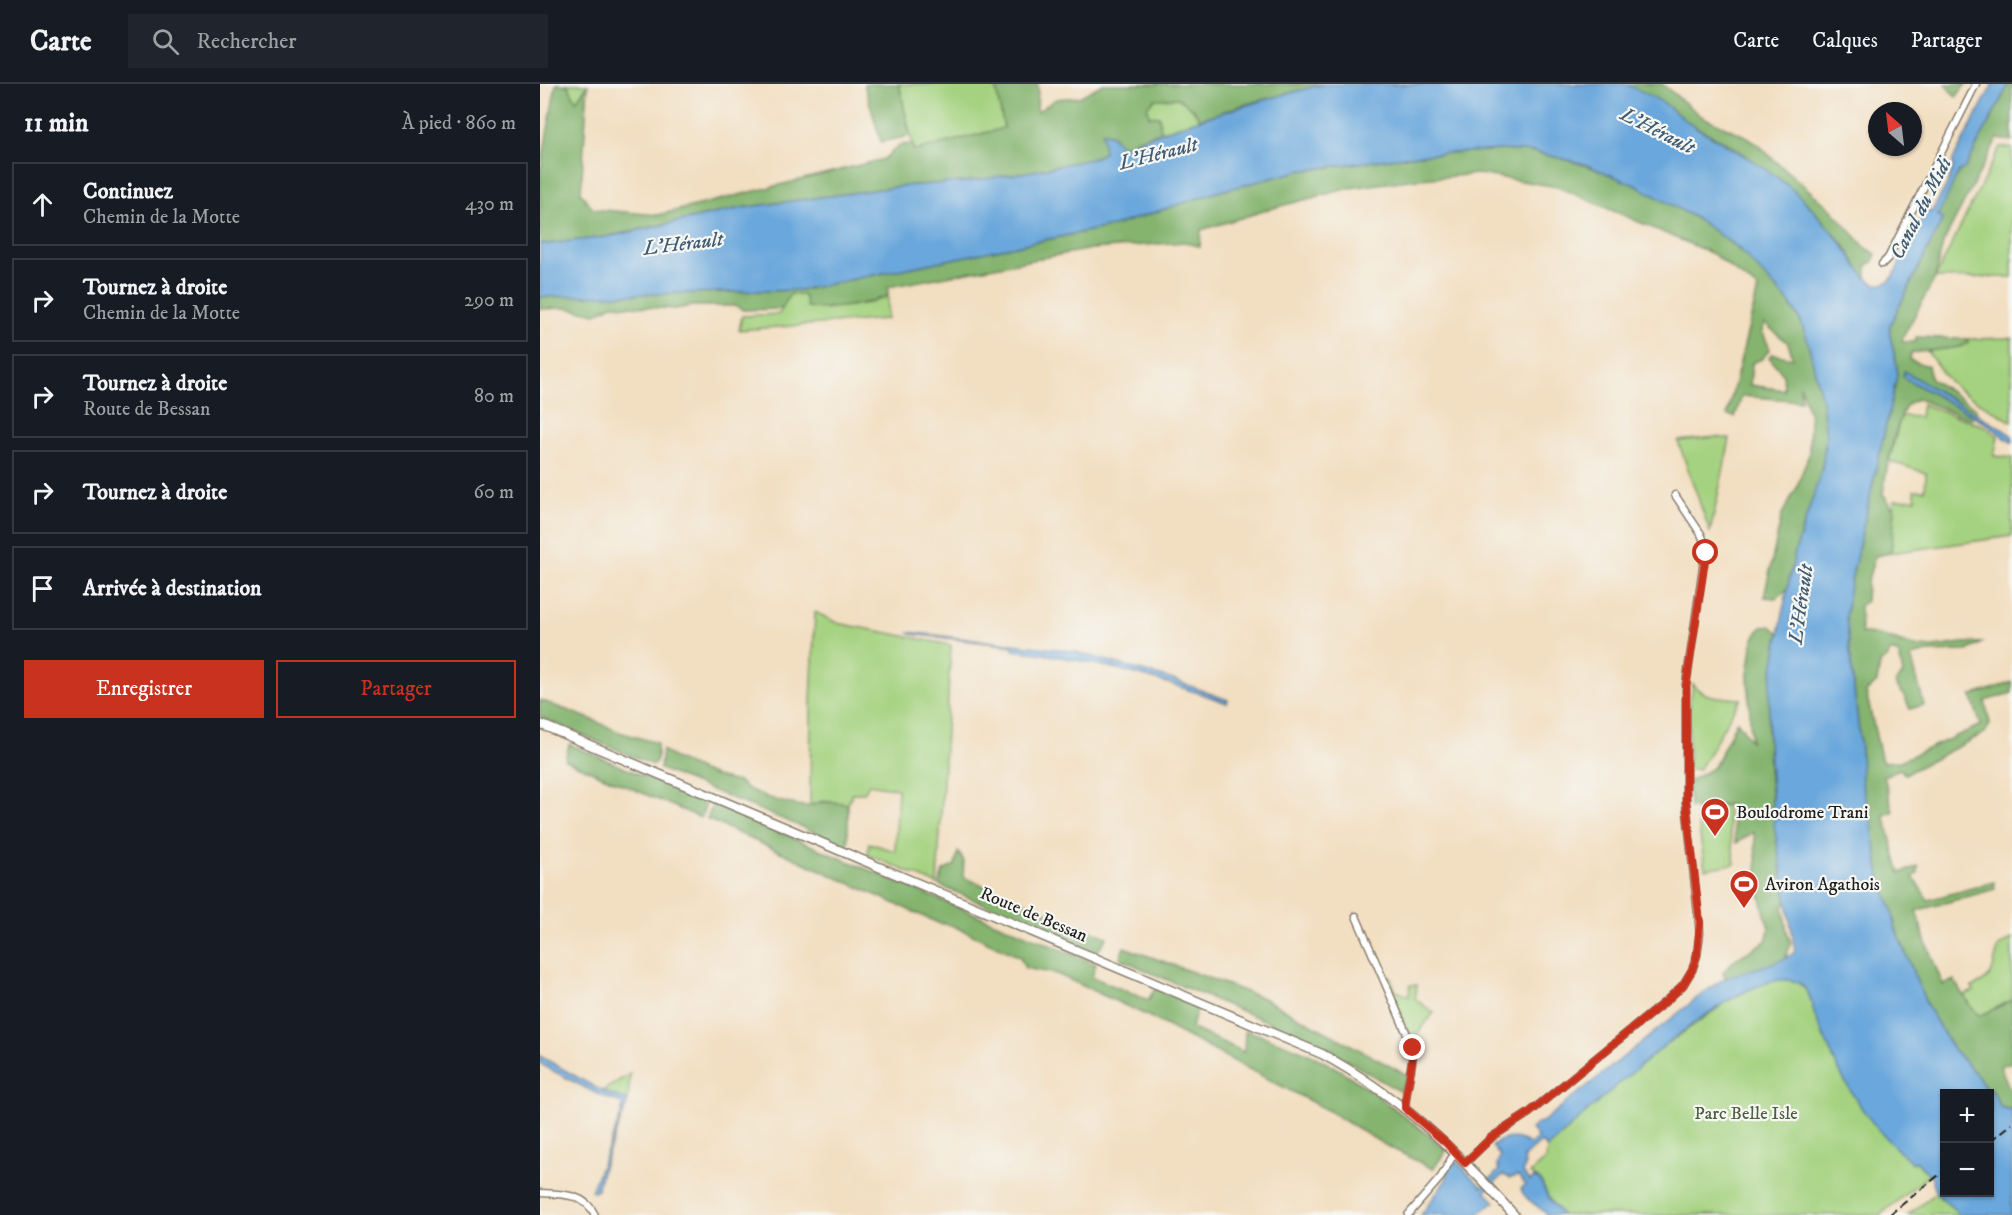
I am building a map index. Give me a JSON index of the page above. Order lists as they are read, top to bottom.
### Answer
{
  "streets": {
    "main road": ["Route de Bessan"]
  },
  "water": ["L'Hérault", "Canal du Midi"],
  "parks": ["Parc Belle Isle"],
  "places": {
    "sports": ["Boulodrome Trani", "Aviron Agathois"]
  },
  "north": "top left",
  "page": {
    "header": "Carte",
    "search": "Rechercher",
    "nav": ["Carte", "Calques", "Partager"],
    "heading": ["11 min", "À pied · 860 m"],
    "list": [
      ["Continuez", "Chemin de la Motte", "430 m"],
      ["Tournez à droite", "Chemin de la Motte", "290 m"],
      ["Tournez à droite", "Route de Bessan", "80 m"],
      ["Tournez à droite", "60 m"],
      "Arrivée à destination"
    ],
    "buttons": ["Enregistrer", "Partager"],
    "map_buttons": ["+", "−"]
  }
}
